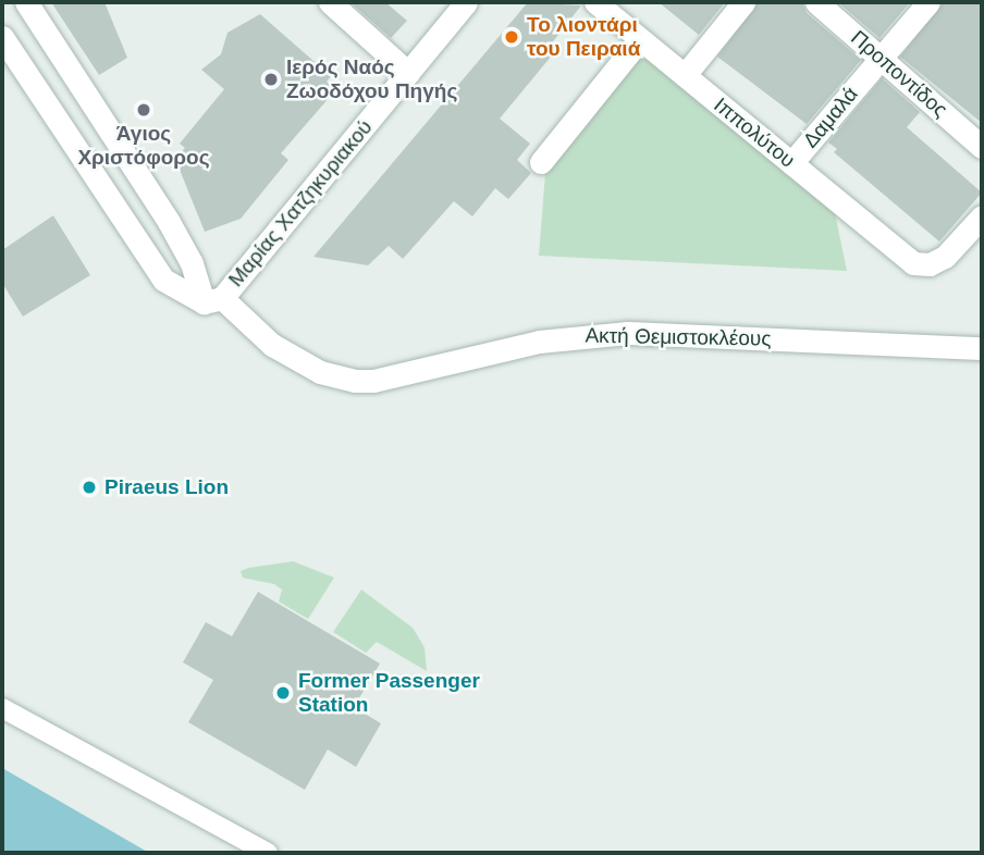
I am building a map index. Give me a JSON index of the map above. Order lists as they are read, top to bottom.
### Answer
{
  "streets": {
    "street": [
      "Προποντίδος",
      "Δαμαλά",
      "Ιππολύτου",
      "Μαρίας Χατζηκυριακού",
      "Ακτή Θεμιστοκλέους"
    ]
  },
  "crossings": [
    ["Προποντίδος", "Δαμαλά"],
    ["Δαμαλά", "Ιππολύτου"],
    ["Μαρίας Χατζηκυριακού", "Ακτή Θεμιστοκλέους"]
  ],
  "places": [
    "Το λιοντάρι του Πειραιά",
    "Ιερός Ναός Ζωοδόχου Πηγής",
    "Άγιος Χριστόφορος",
    "Piraeus Lion",
    "Former Passenger Station"
  ]
}
